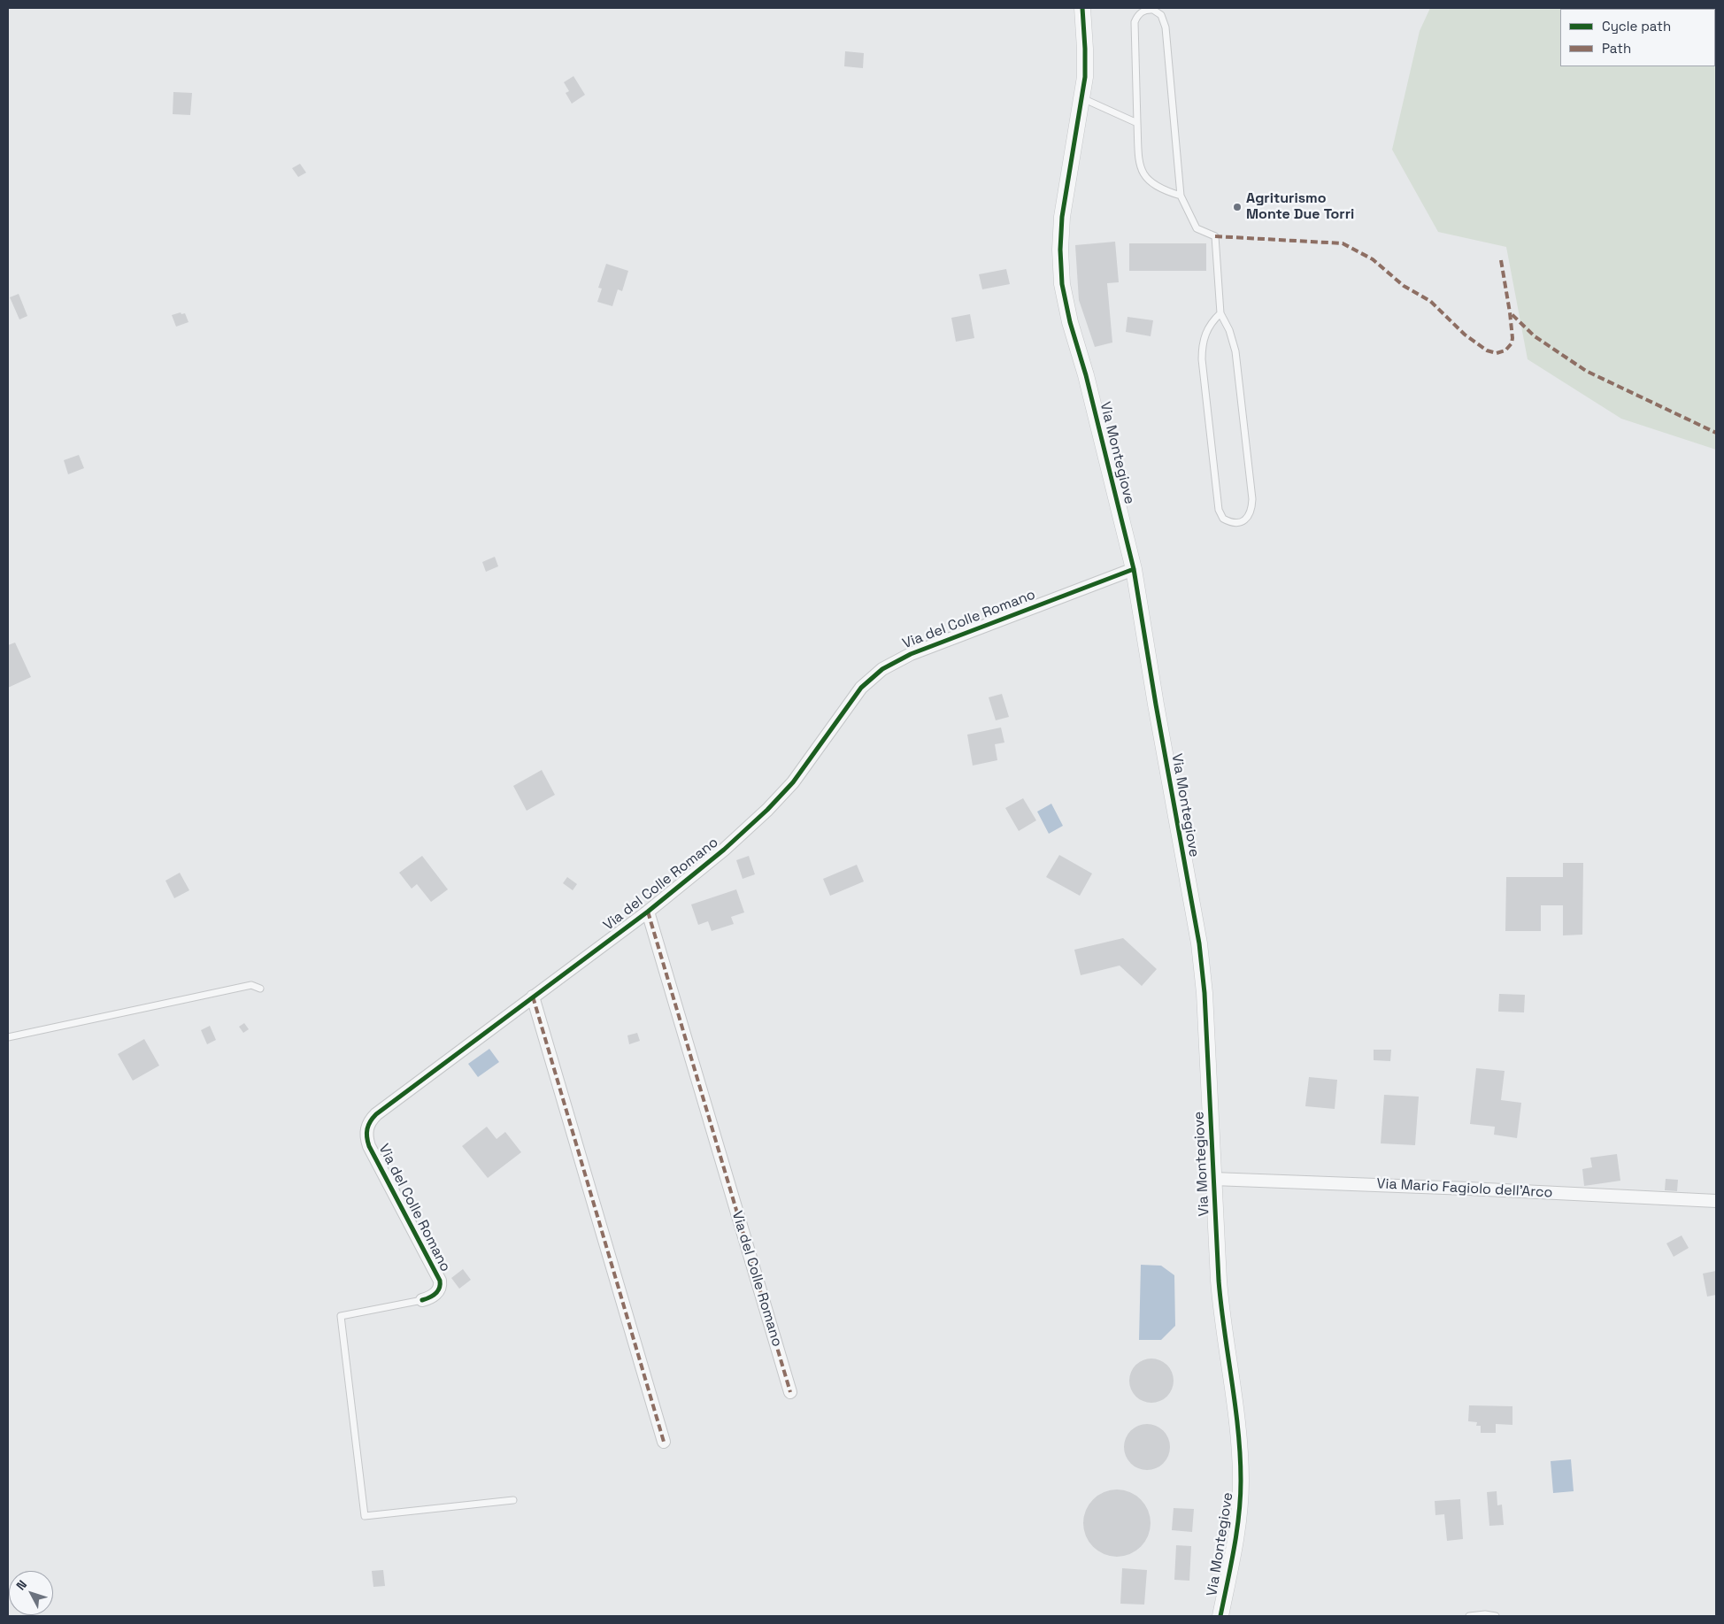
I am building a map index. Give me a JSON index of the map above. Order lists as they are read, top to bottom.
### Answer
{
  "streets": {
    "street": ["Via Montegiove", "Via del Colle Romano", "Via Mario Fagiolo dell'Arco"]
  },
  "crossings": [
    ["Via Montegiove", "Via del Colle Romano"],
    ["Via Montegiove", "Via Mario Fagiolo dell'Arco"]
  ],
  "places": ["Agriturismo Monte Due Torri"],
  "legend": ["Cycle path", "Path"],
  "north": "top left"
}
